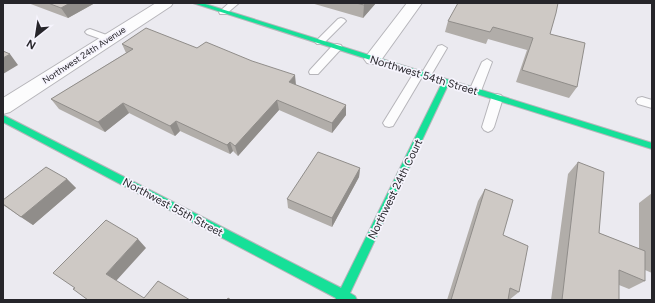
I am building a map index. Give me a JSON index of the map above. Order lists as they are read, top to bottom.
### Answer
{
  "streets": {
    "street": [
      "Northwest 24th Avenue",
      "Northwest 54th Street",
      "Northwest 24th Court",
      "Northwest 55th Street"
    ]
  },
  "crossings": [
    ["Northwest 54th Street", "Northwest 24th Court"],
    ["Northwest 24th Court", "Northwest 55th Street"]
  ],
  "north": "bottom left"
}
